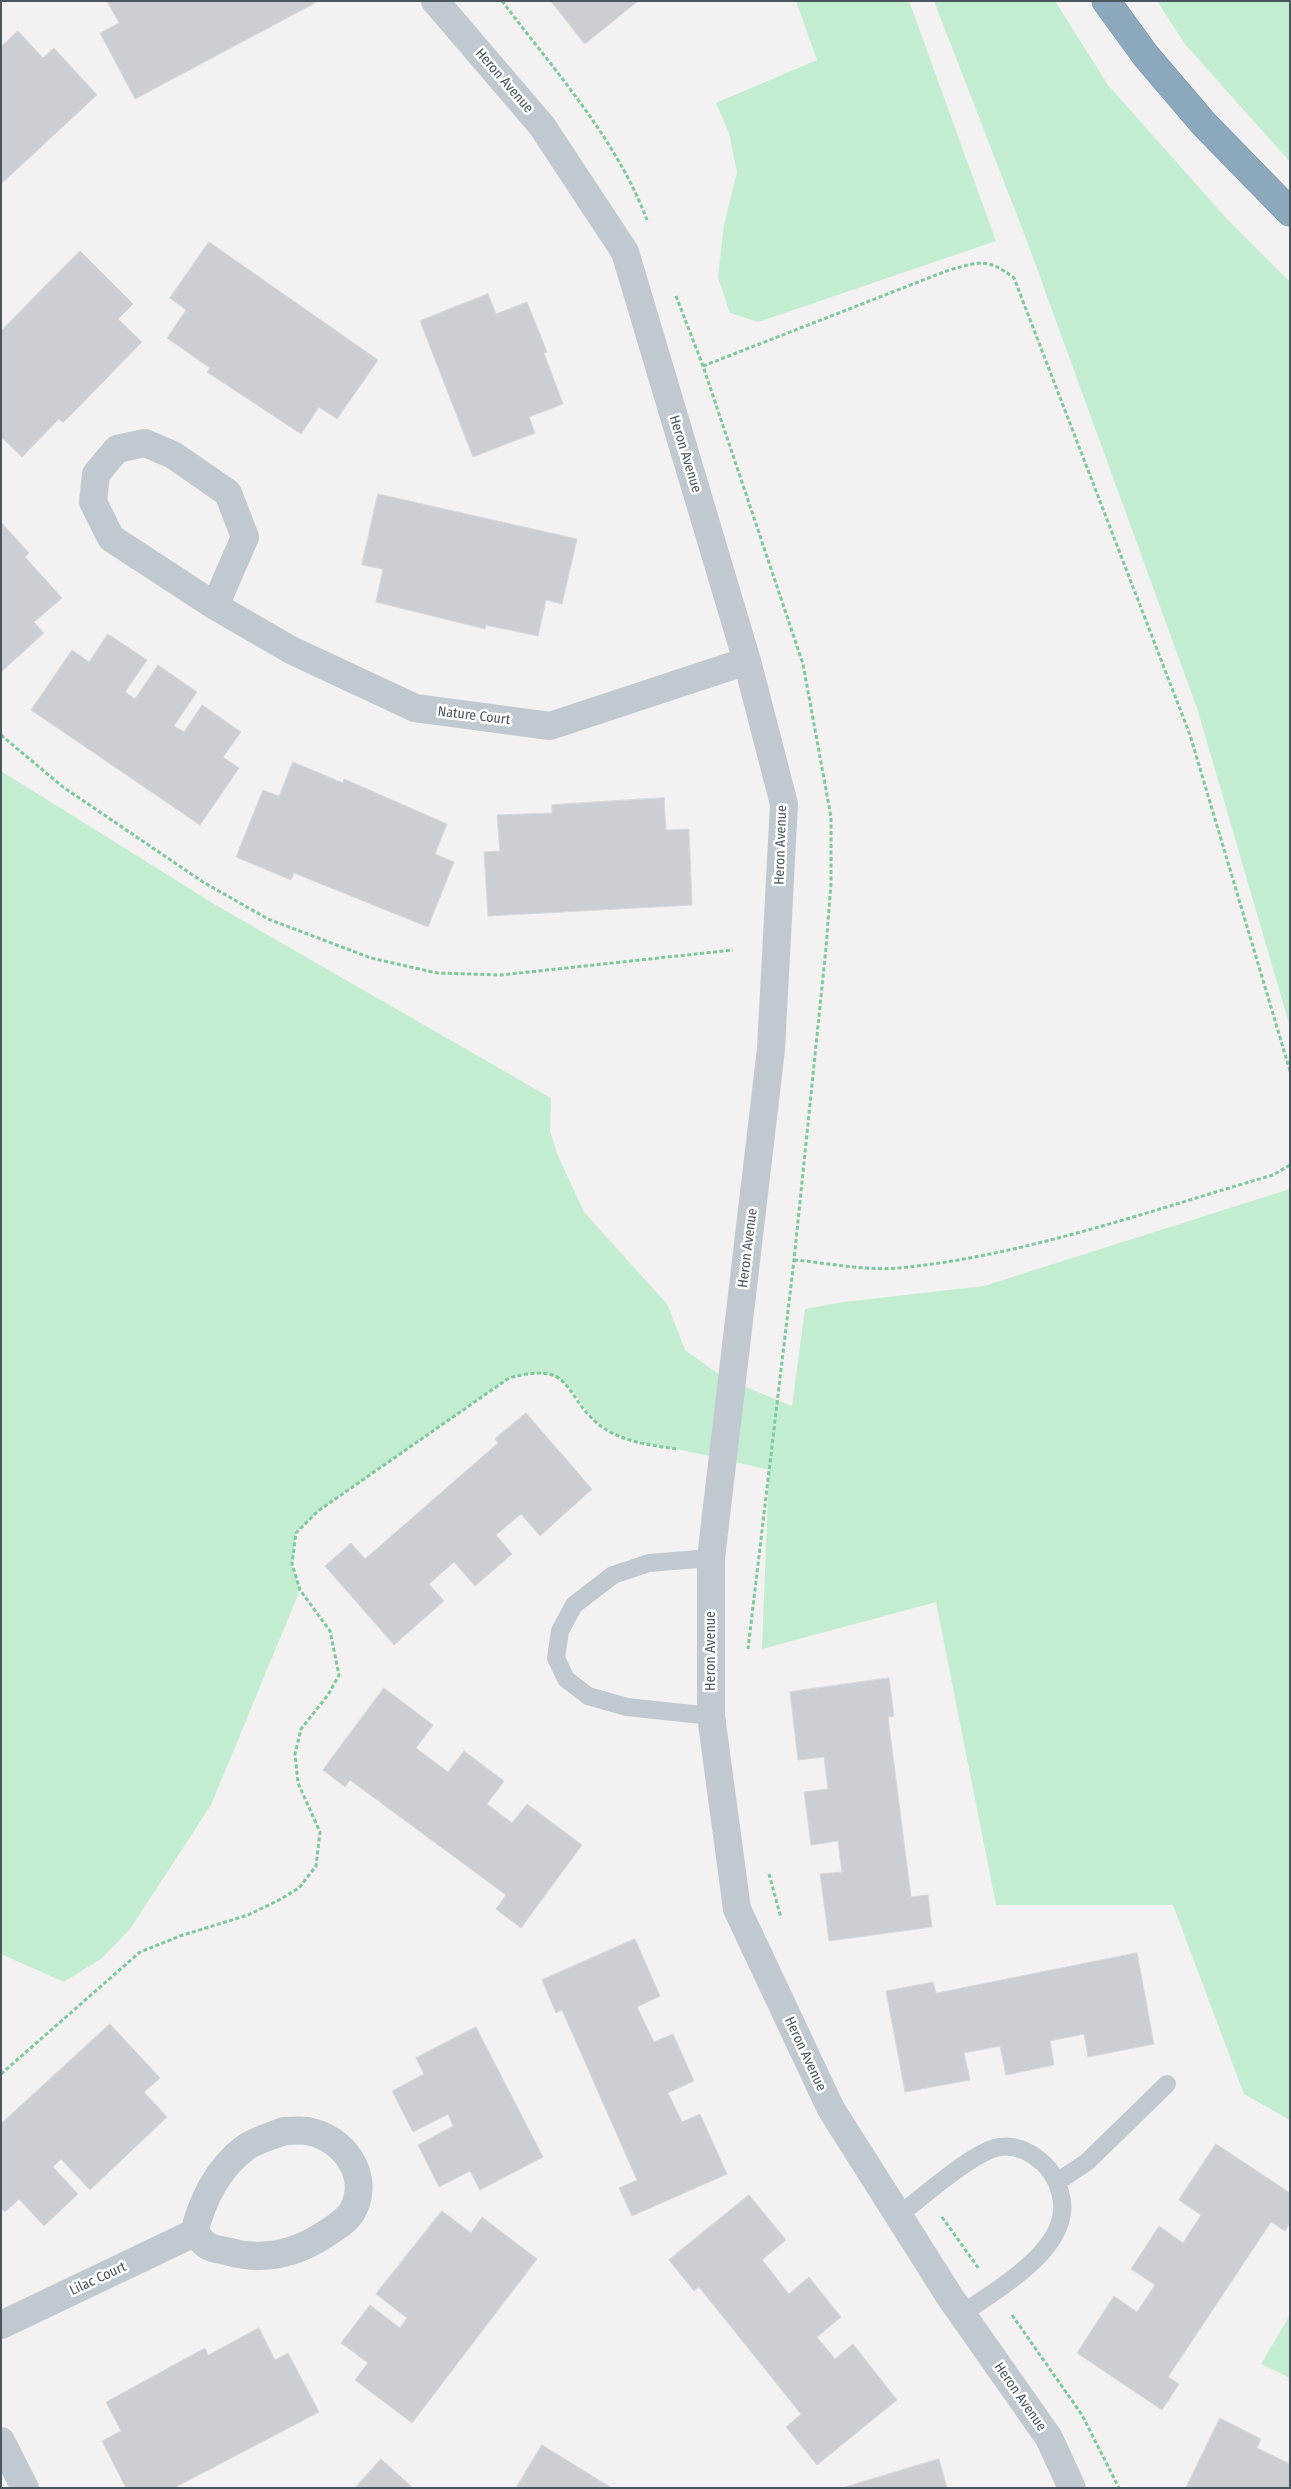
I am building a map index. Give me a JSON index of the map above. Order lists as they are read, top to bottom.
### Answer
{
  "streets": {
    "street": ["Heron Avenue", "Nature Court", "Lilac Court"]
  },
  "crossings": [
    ["Heron Avenue", "Nature Court"]
  ]
}
